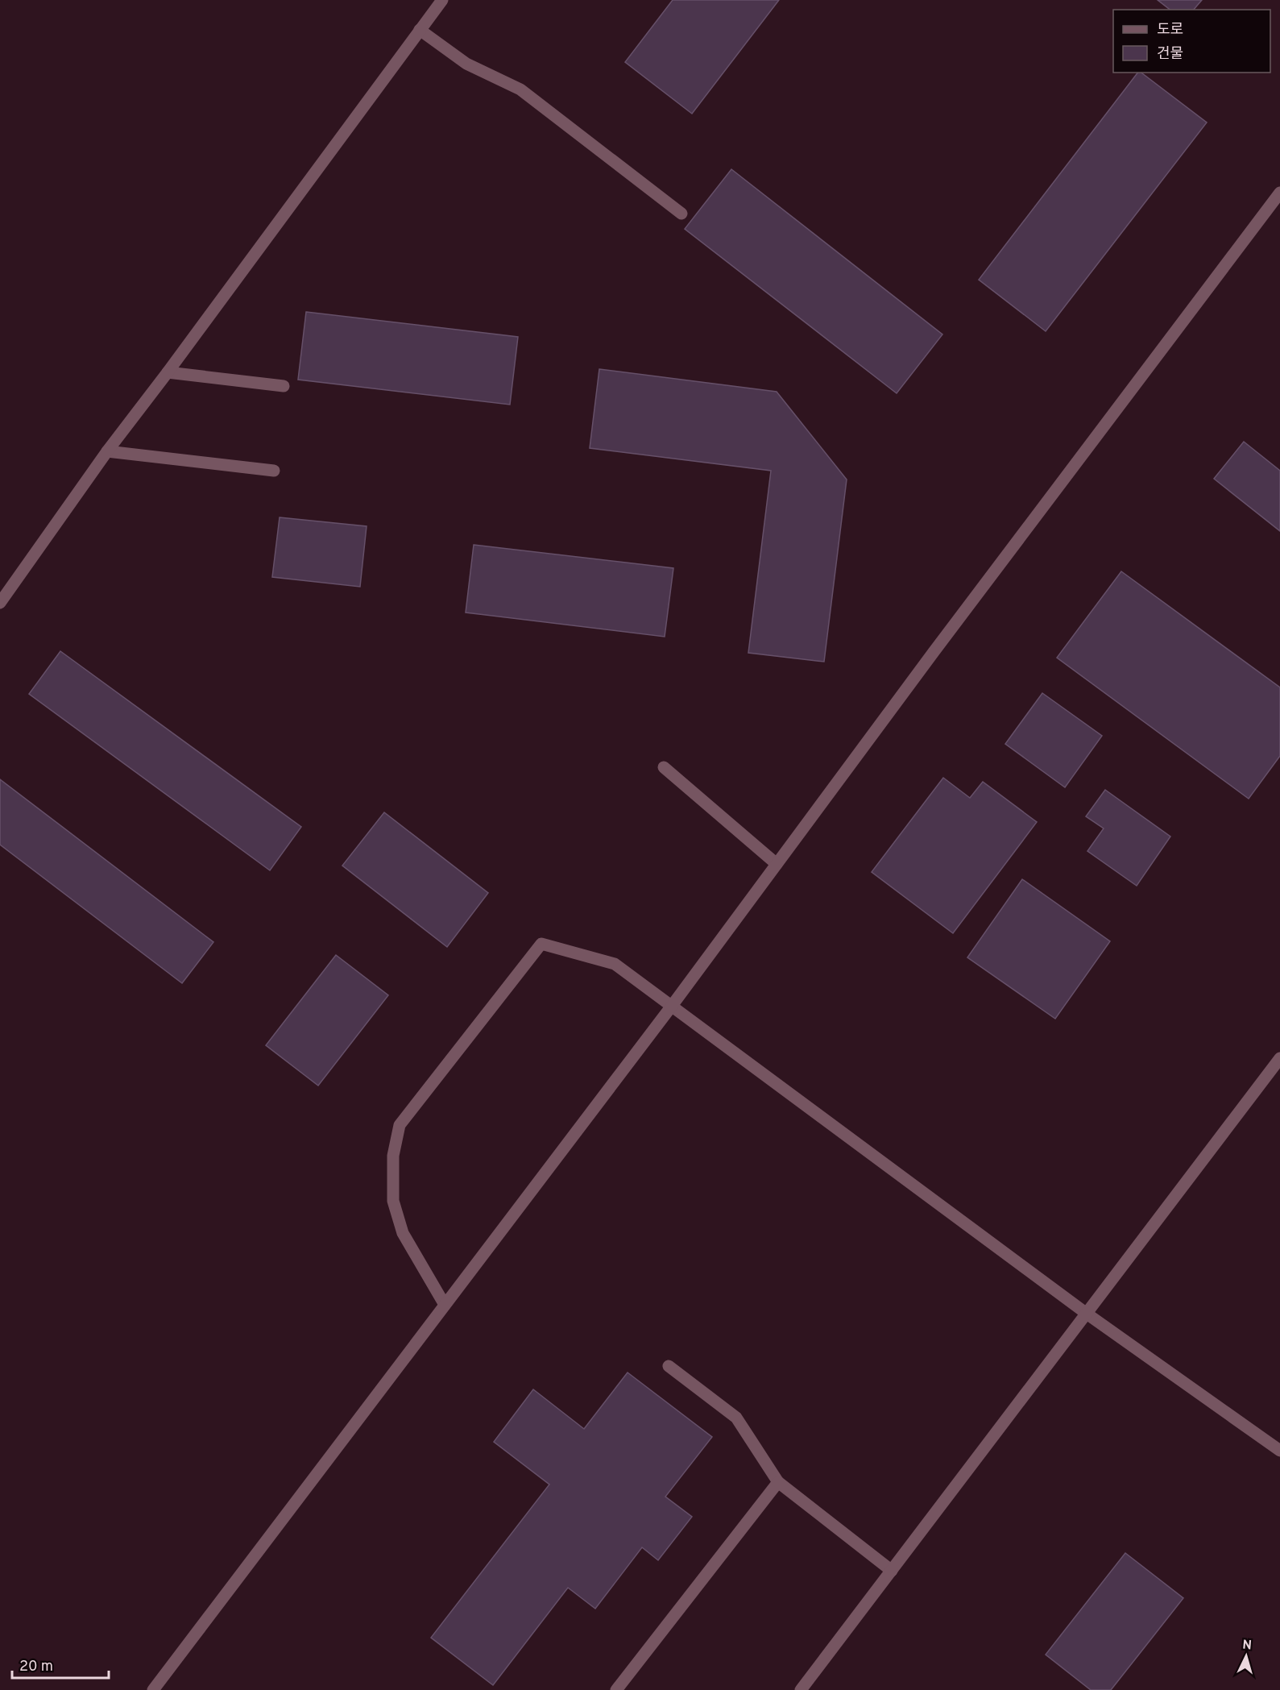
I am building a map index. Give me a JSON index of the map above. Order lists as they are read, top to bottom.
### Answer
{
  "legend": ["도로", "건물"],
  "scale_bar": "20 m",
  "north": "top"
}
